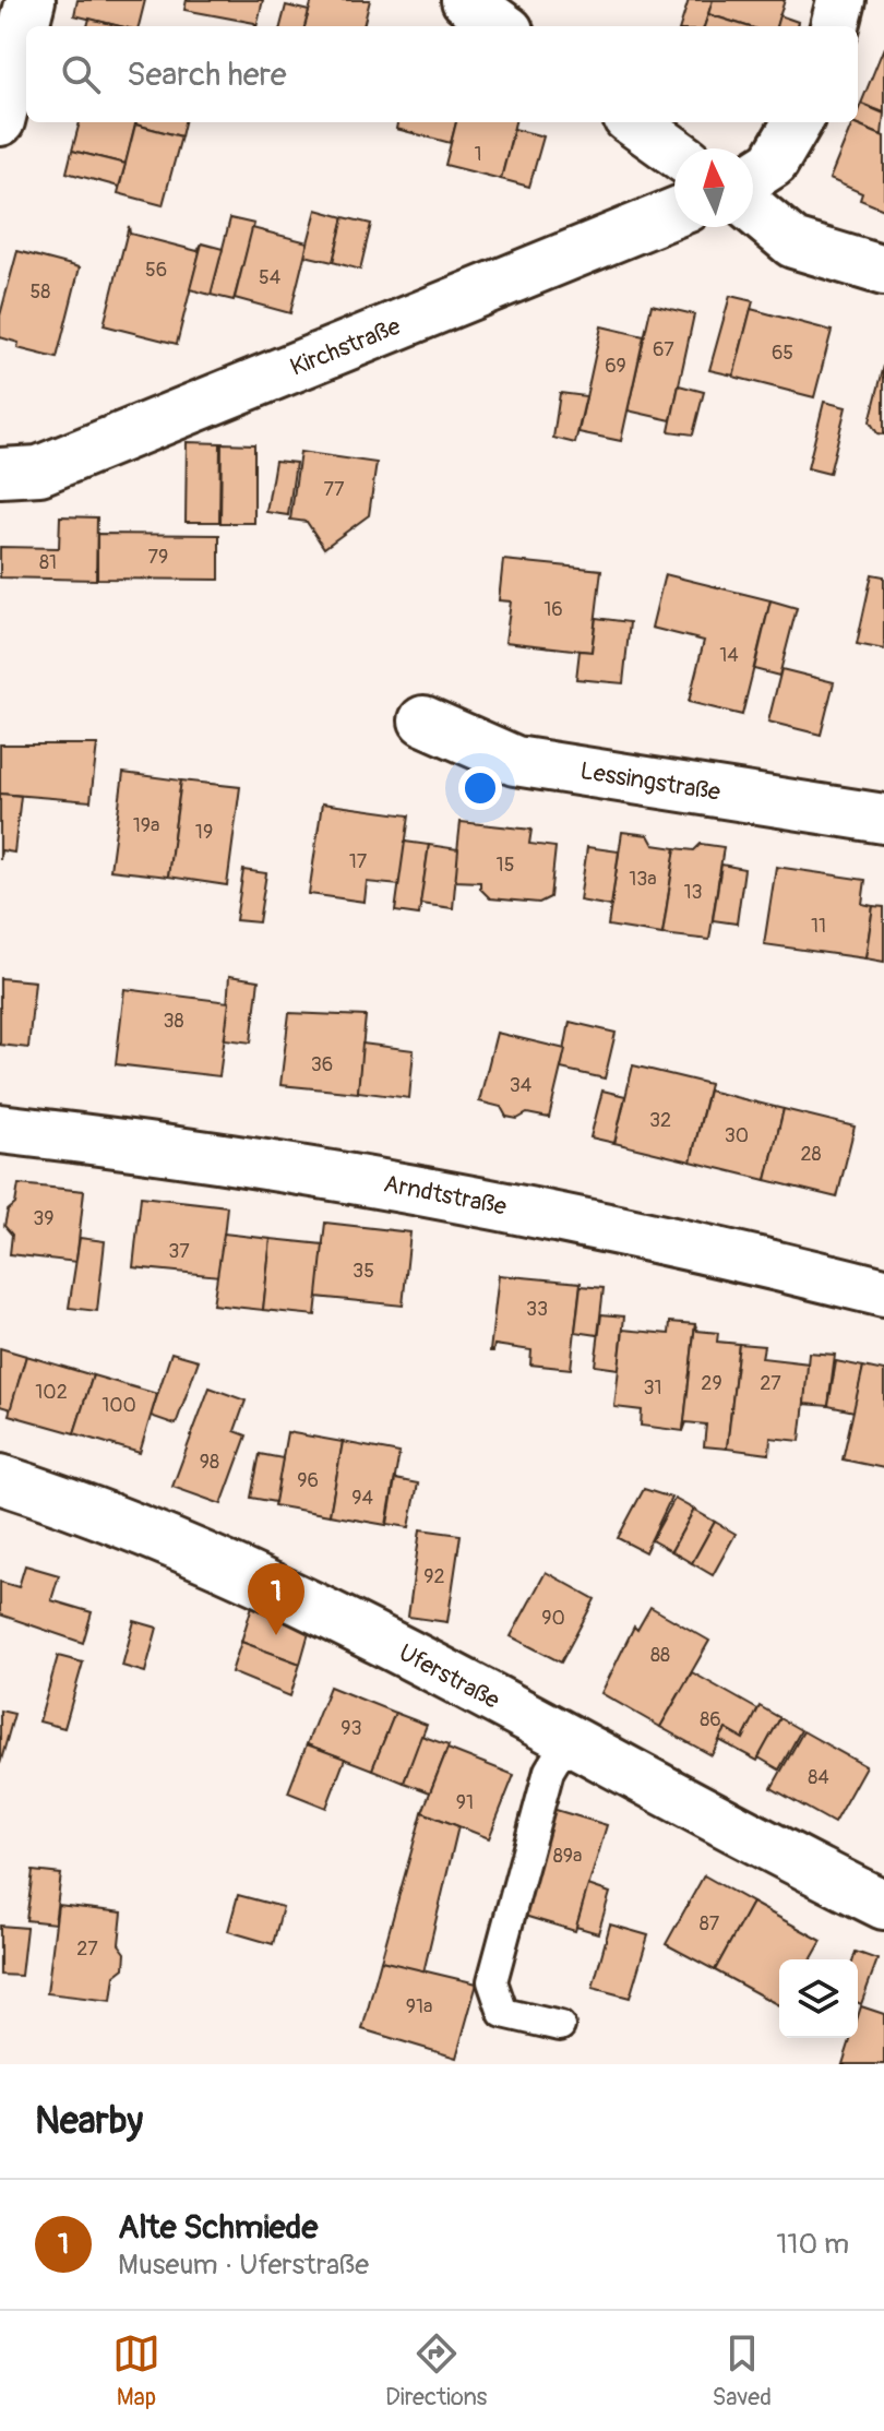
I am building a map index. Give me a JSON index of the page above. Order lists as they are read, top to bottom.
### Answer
{
  "streets": {
    "street": [
      "Kirchstraße",
      "Lessingstraße",
      "Arndtstraße",
      "Uferstraße"
    ]
  },
  "house_numbers": [
    "1",
    "56",
    "54",
    "58",
    "67",
    "65",
    "69",
    "77",
    "79",
    "81",
    "16",
    "14",
    "19a",
    "19",
    "17",
    "15",
    "13a",
    "13",
    "11",
    "38",
    "36",
    "34",
    "32",
    "30",
    "28",
    "39",
    "37",
    "35",
    "33",
    "29",
    "27",
    "31",
    "102",
    "100",
    "98",
    "96",
    "94",
    "92",
    "90",
    "88",
    "86",
    "93",
    "84",
    "91",
    "89a",
    "87",
    "27",
    "91a"
  ],
  "north": "top",
  "page": {
    "search": "Search here",
    "pins": "1",
    "heading": "Nearby",
    "list": [
      {
        "mark": "1",
        "name": "Alte Schmiede",
        "note": "Museum · Uferstraße",
        "value": "110 m"
      }
    ],
    "nav": ["Map", "Directions", "Saved"]
  }
}
